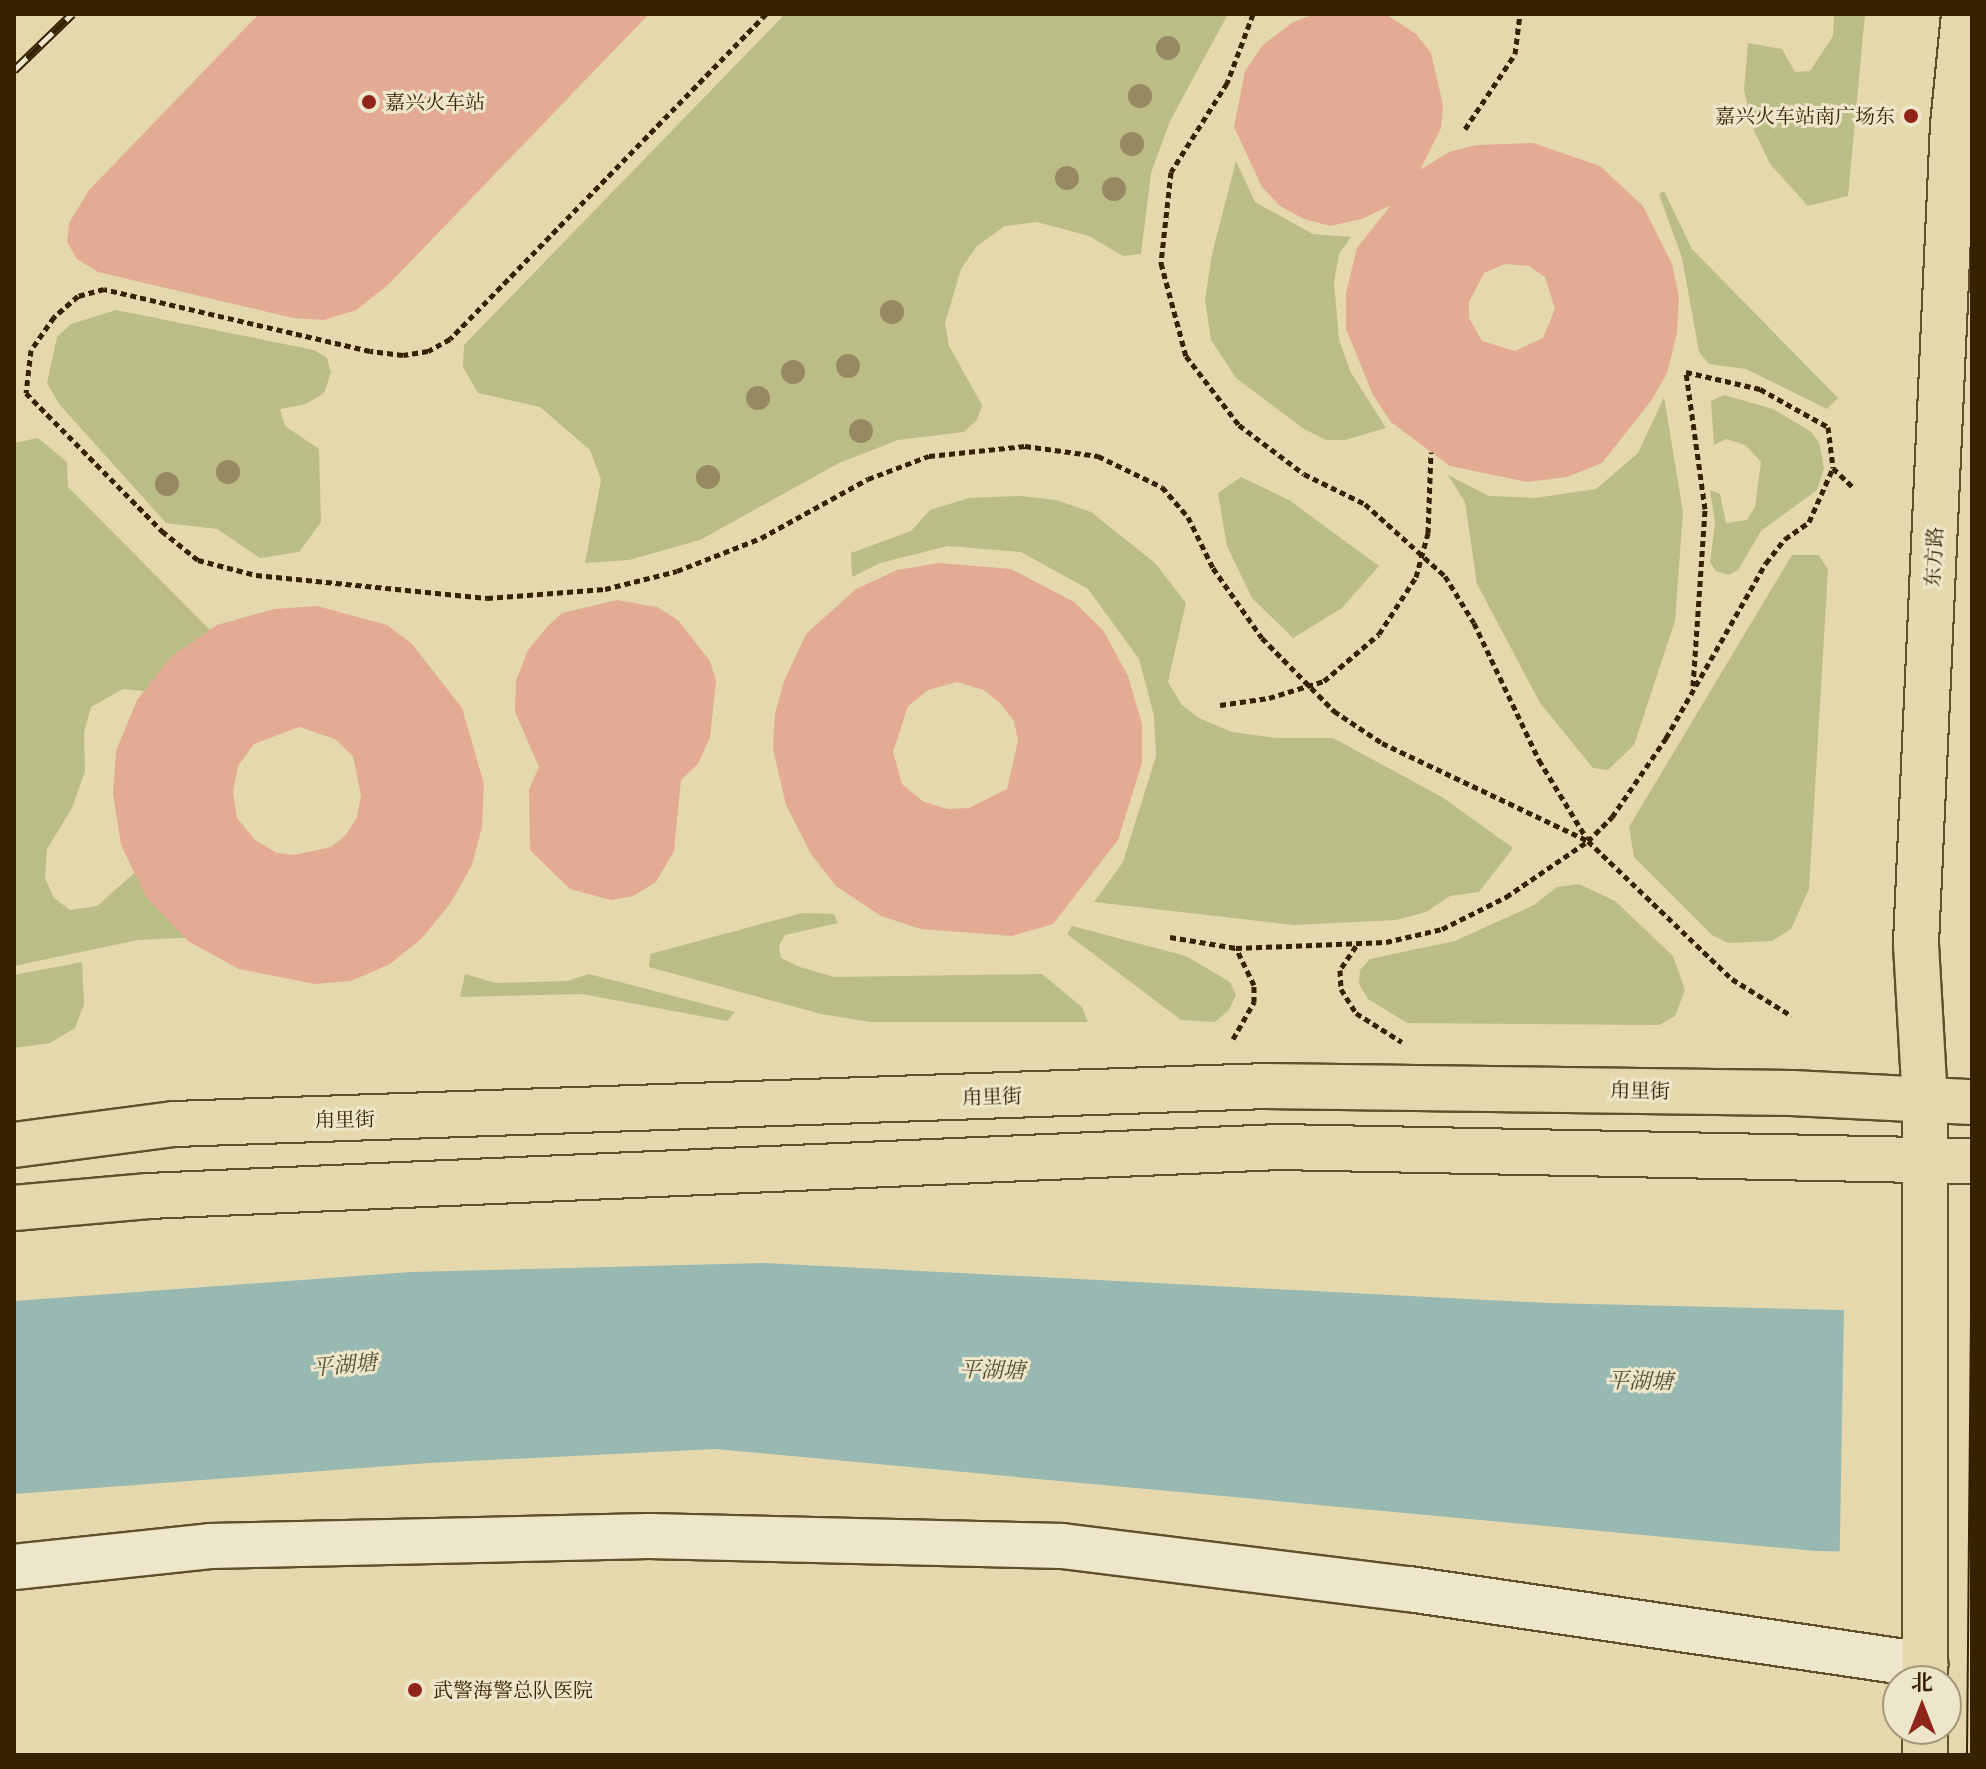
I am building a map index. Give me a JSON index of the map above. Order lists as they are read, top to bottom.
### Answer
{
  "streets": {
    "main road": ["东方路", "甪里街"]
  },
  "crossings": [
    ["东方路", "甪里街"]
  ],
  "water": ["平湖塘"],
  "places": ["嘉兴火车站", "嘉兴火车站南广场东", "武警海警总队医院"],
  "north": "top"
}
